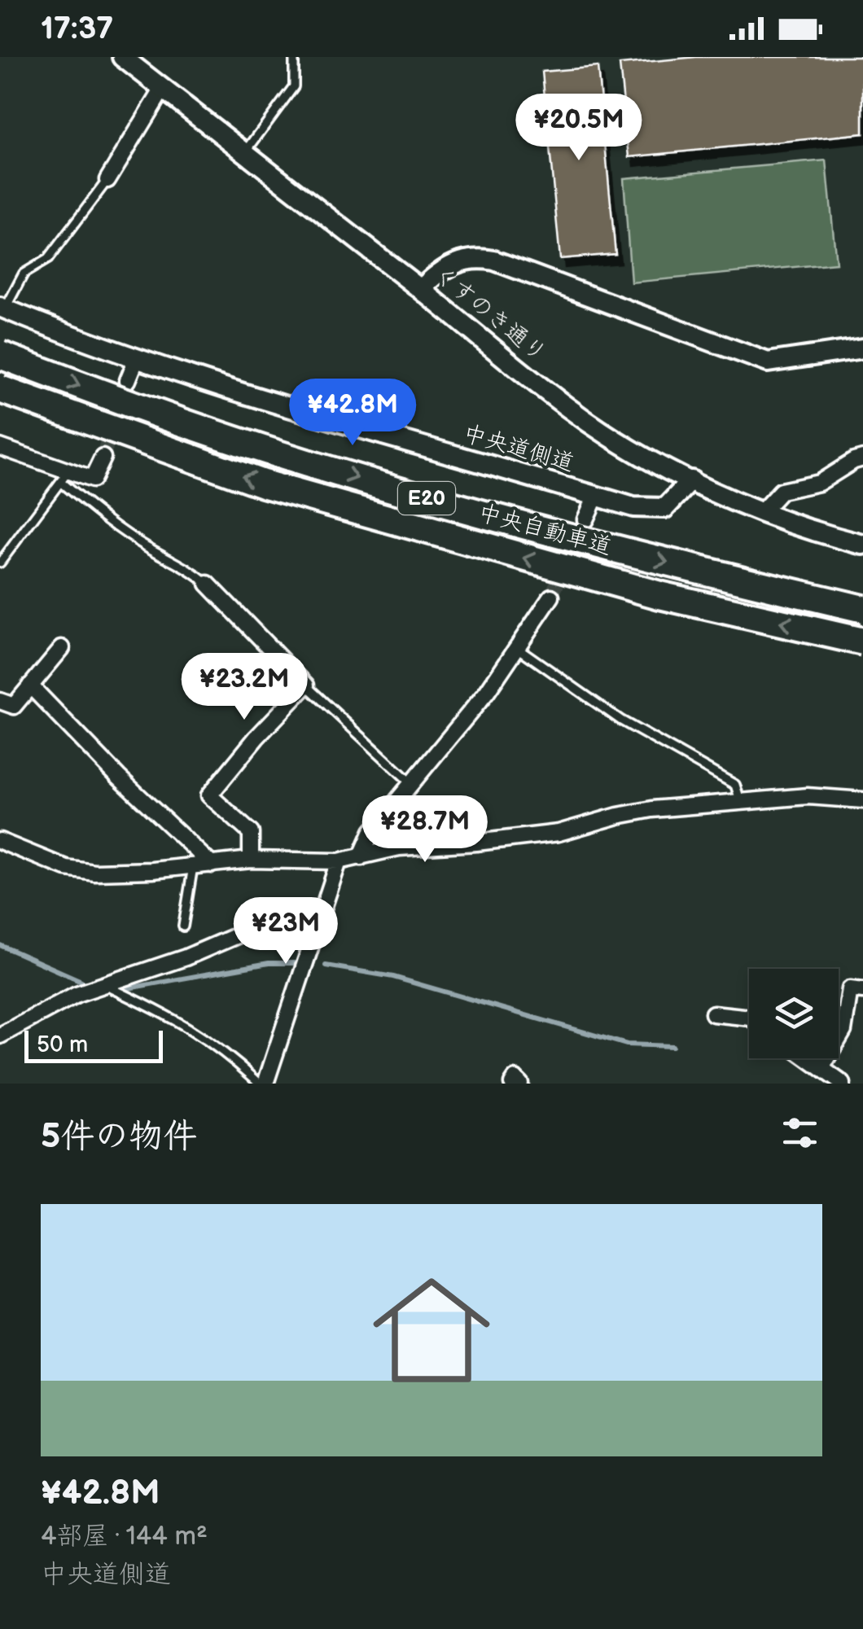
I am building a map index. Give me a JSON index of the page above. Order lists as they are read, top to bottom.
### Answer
{
  "streets": {
    "highway": ["E20", "中央自動車道"],
    "street": ["くすのき通り", "中央道側道"]
  },
  "crossings": [
    ["くすのき通り", "中央道側道"]
  ],
  "scale_bar": "50 m",
  "page": {
    "status": "17:37",
    "price": [
      "¥20.5M",
      "¥42.8M",
      "¥23.2M",
      "¥28.7M",
      "¥23M"
    ],
    "scale": "50 m",
    "heading": "5件の物件",
    "list": [
      {
        "name": "¥42.8M",
        "note": "4部屋 · 144 m² · 中央道側道"
      }
    ]
  }
}
